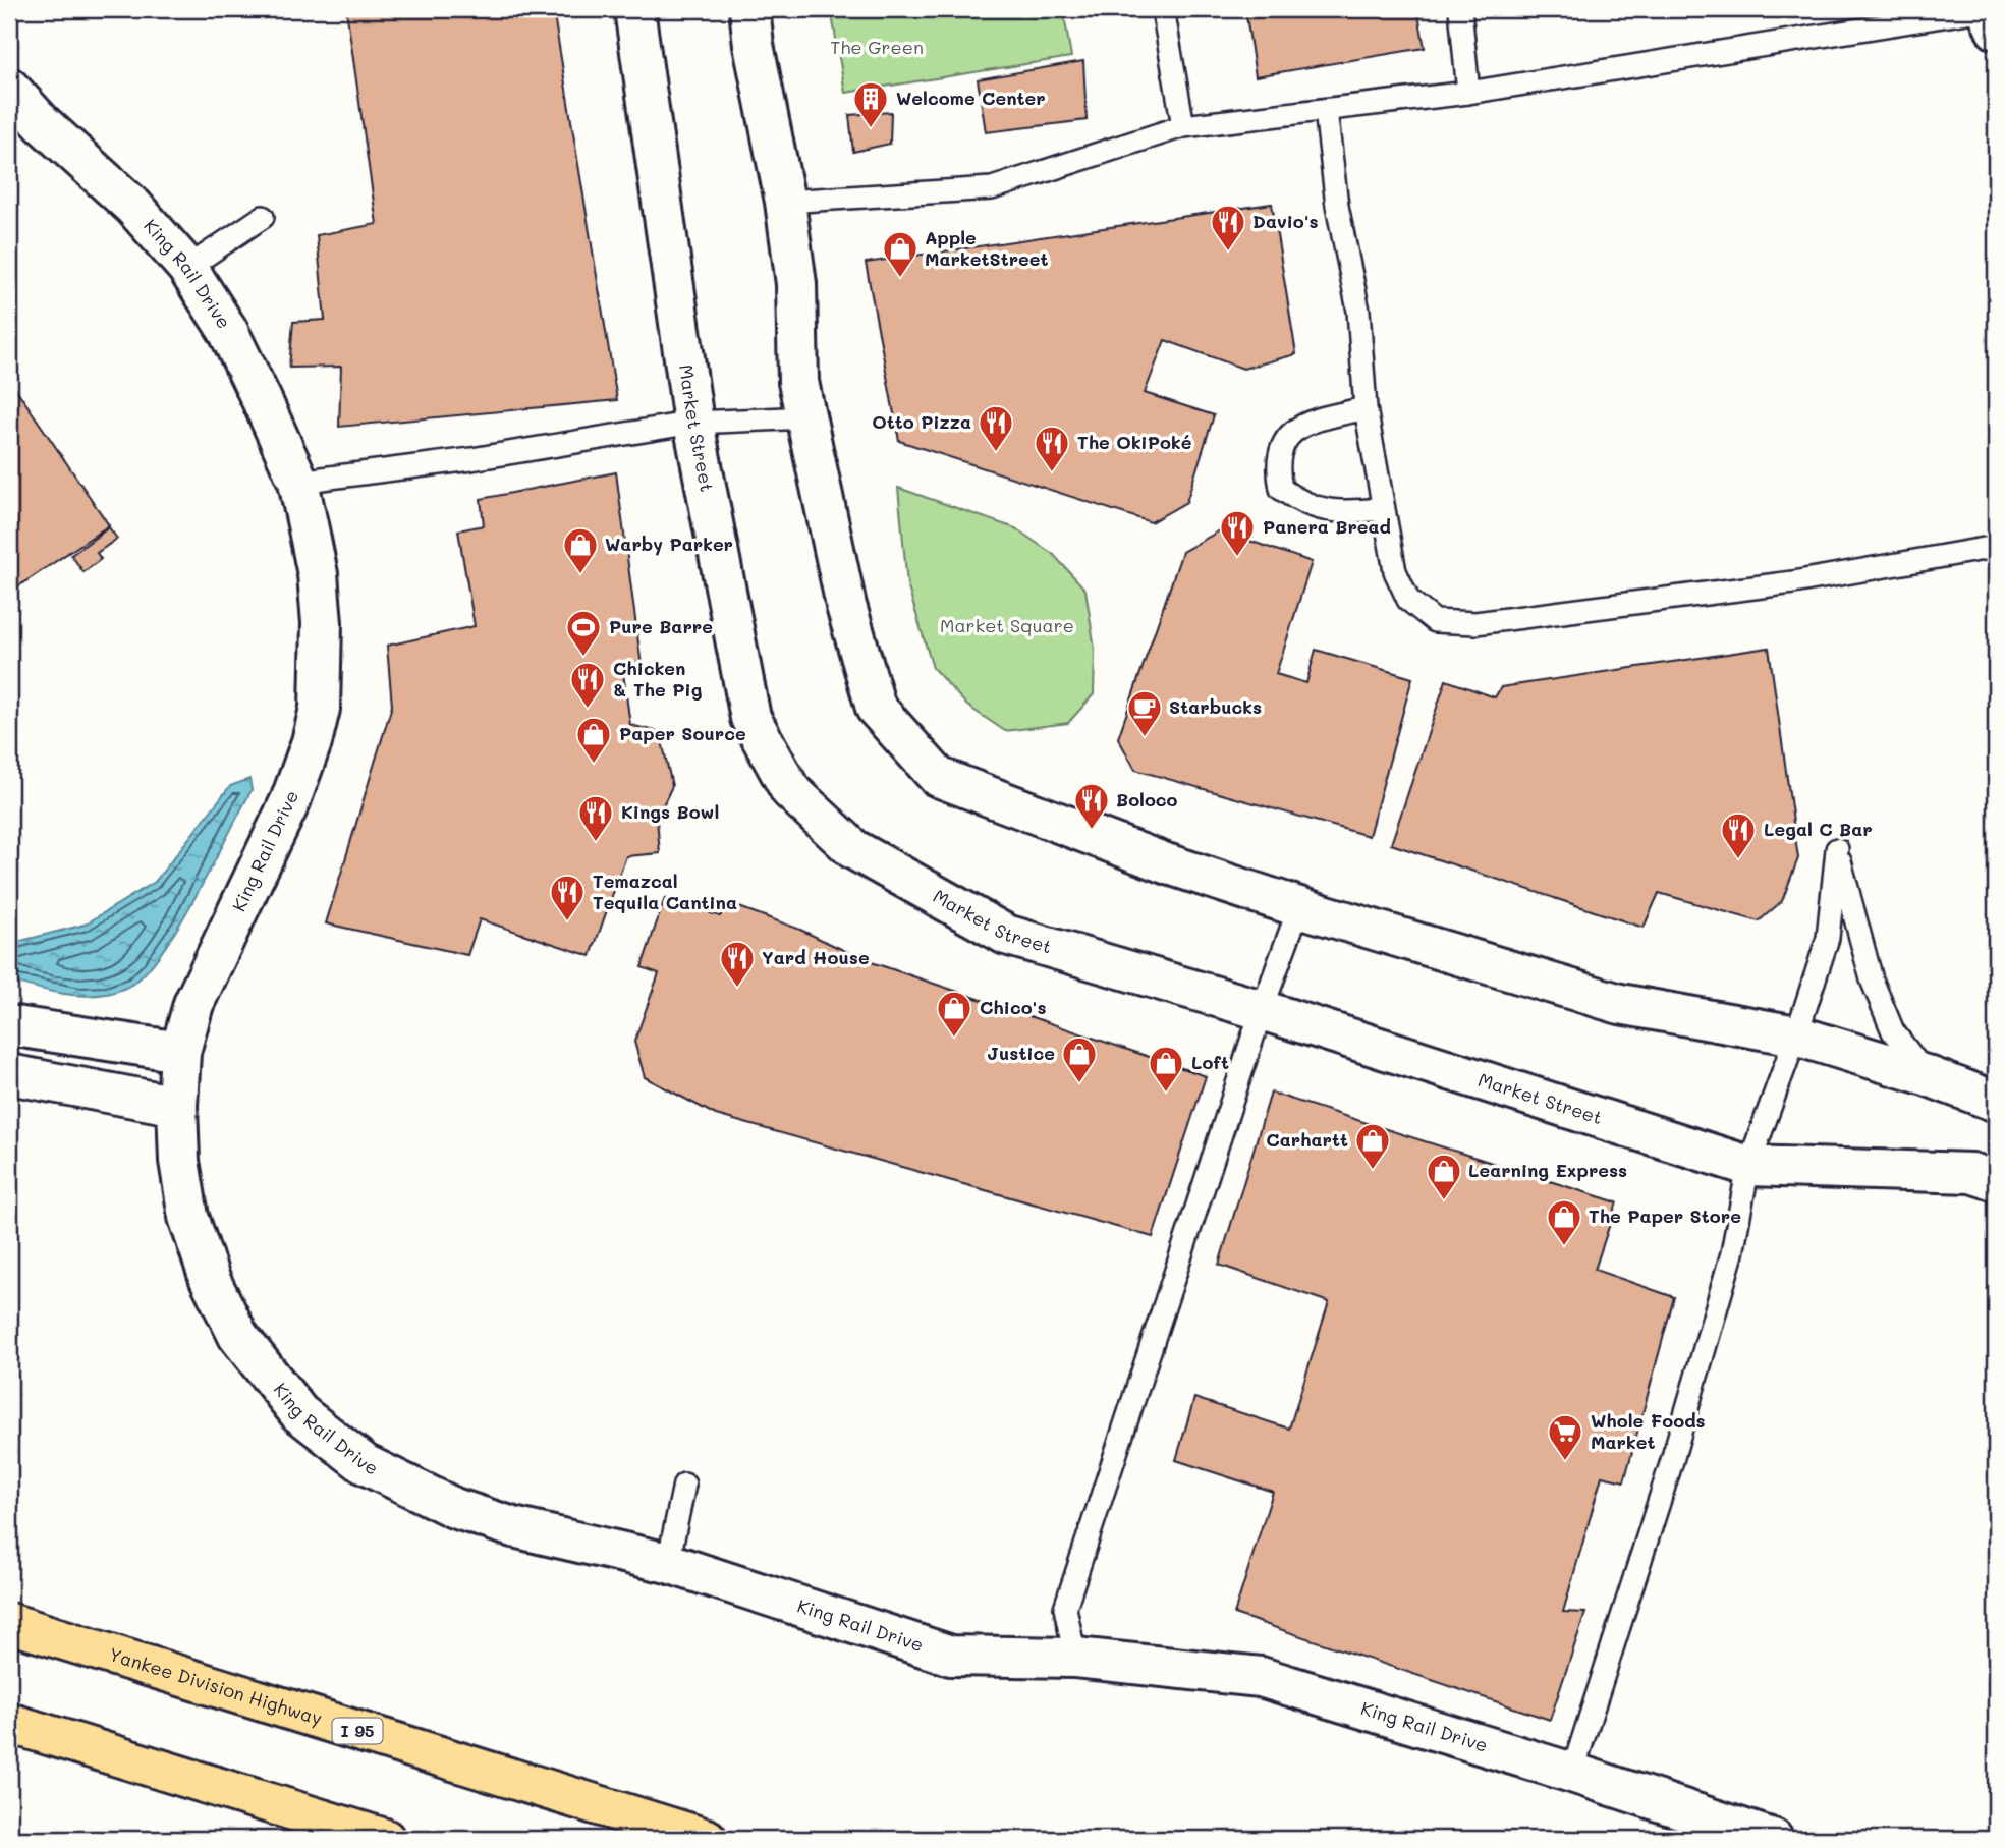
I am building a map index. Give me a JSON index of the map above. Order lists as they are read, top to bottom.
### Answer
{
  "streets": {
    "highway": ["Yankee Division Highway", "I 95"],
    "street": ["King Rail Drive", "Market Street"]
  },
  "parks": ["The Green", "Market Square"],
  "places": {
    "building": ["Welcome Center"],
    "restaurant": [
      "Davio's",
      "Otto Pizza",
      "The OkiPoké",
      "Panera Bread",
      "Chicken & The Pig",
      "Boloco",
      "Kings Bowl",
      "Legal C Bar",
      "Temazcal Tequila Cantina",
      "Yard House"
    ],
    "shop": [
      "Apple MarketStreet",
      "Warby Parker",
      "Paper Source",
      "Chico's",
      "Justice",
      "Loft",
      "Carhartt",
      "Learning Express",
      "The Paper Store"
    ],
    "sports": ["Pure Barre"],
    "cafe": ["Starbucks"],
    "supermarket": ["Whole Foods Market"]
  }
}
